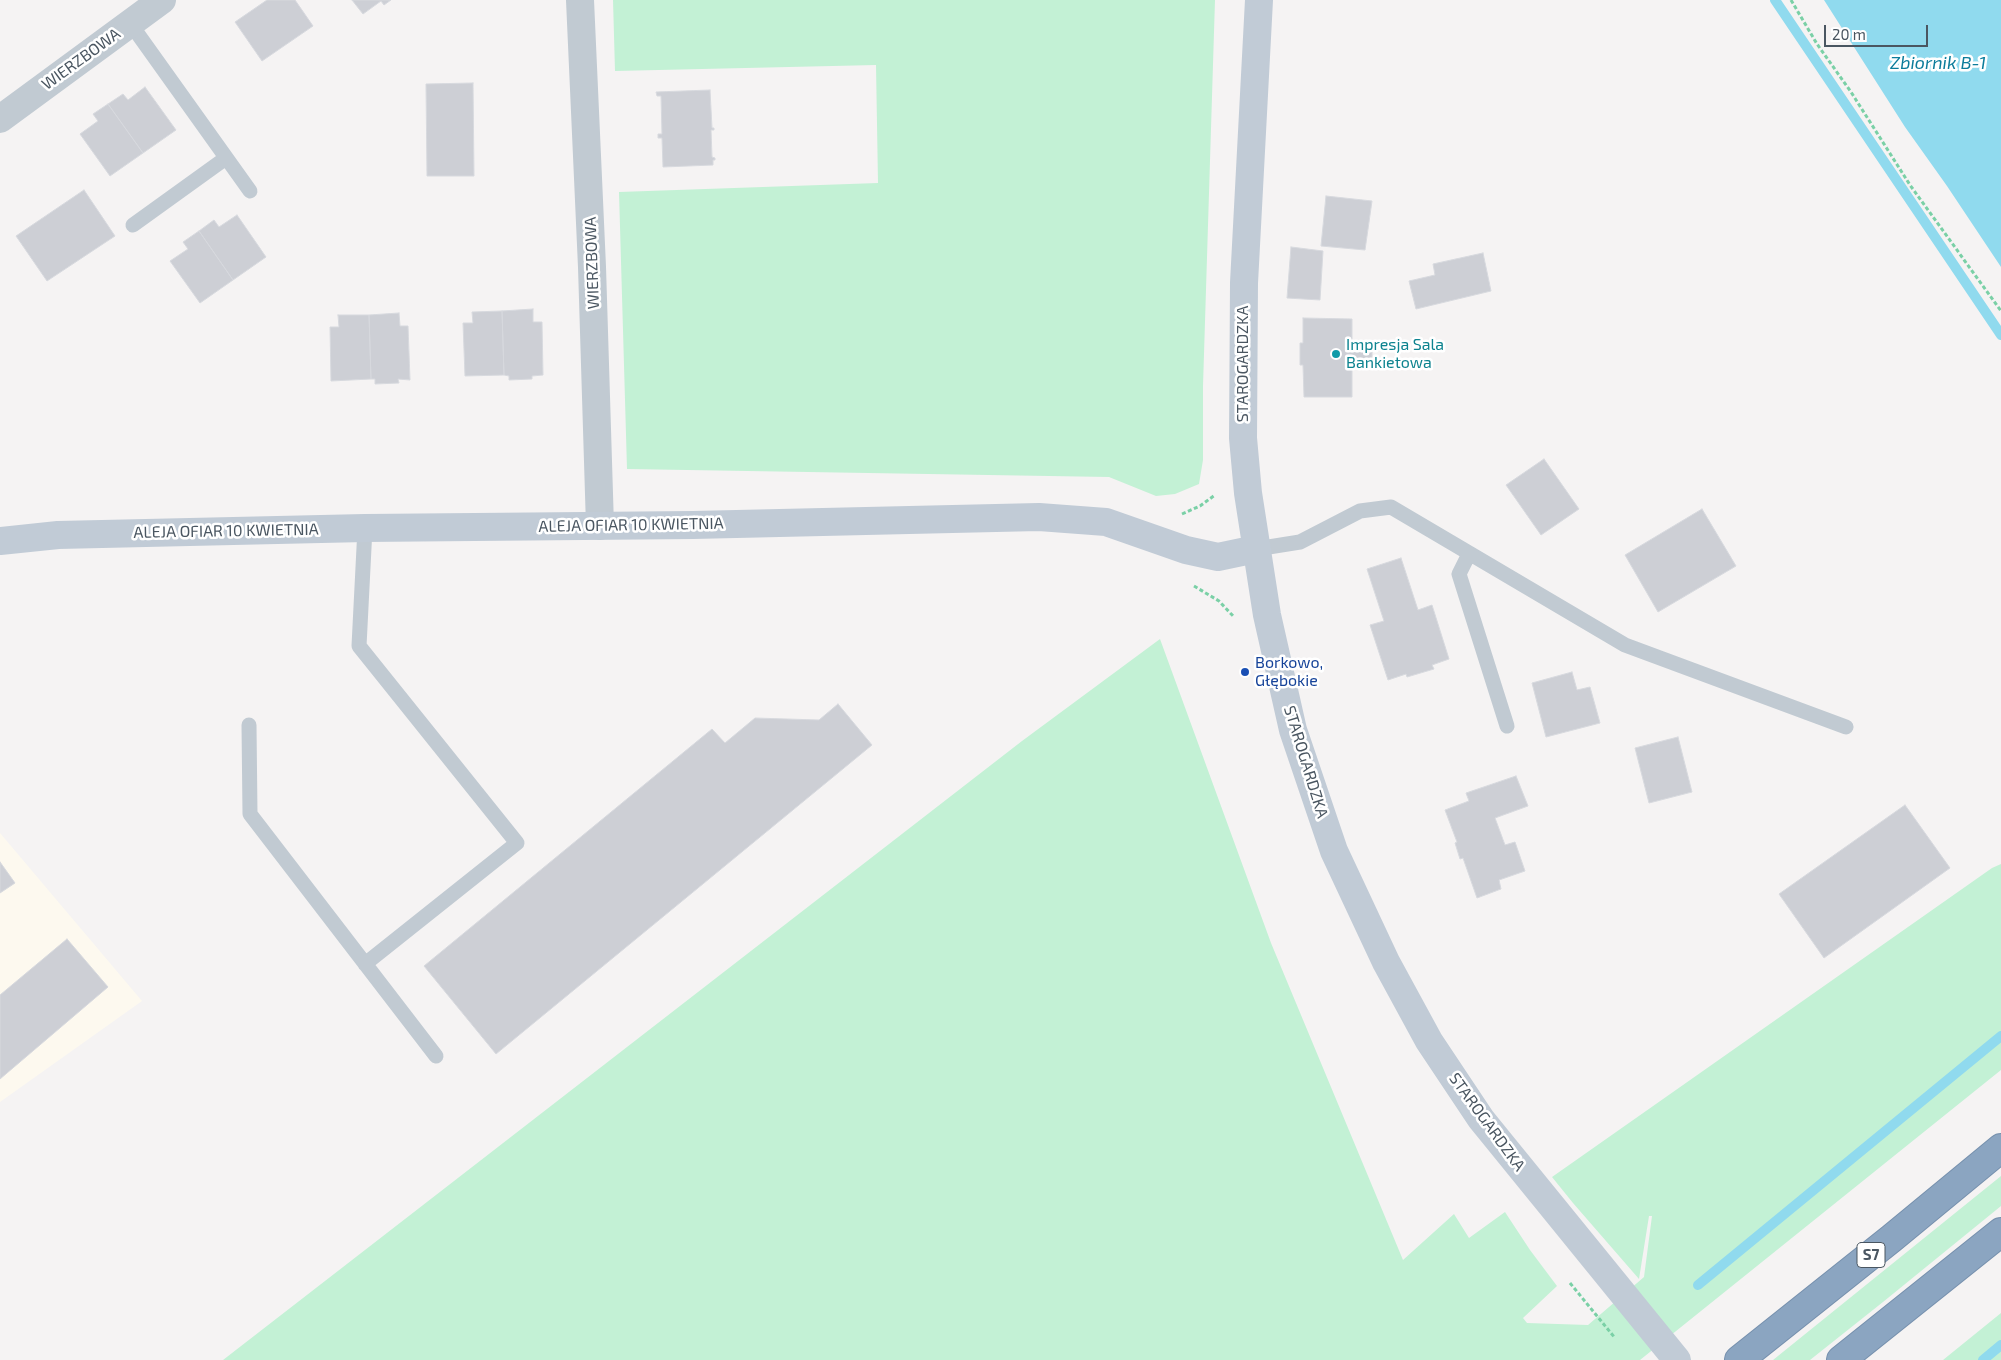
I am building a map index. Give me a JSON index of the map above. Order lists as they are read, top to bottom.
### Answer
{
  "streets": {
    "highway": ["S7"],
    "main road": ["STAROGARDZKA", "ALEJA OFIAR 10 KWIETNIA"],
    "street": ["WIERZBOWA"]
  },
  "crossings": [
    ["WIERZBOWA", "ALEJA OFIAR 10 KWIETNIA"],
    ["STAROGARDZKA", "ALEJA OFIAR 10 KWIETNIA"]
  ],
  "water": ["Zbiornik B-1"],
  "places": ["Impresja Sala Bankietowa", "Borkowo, Głębokie"],
  "scale_bar": "20 m"
}
